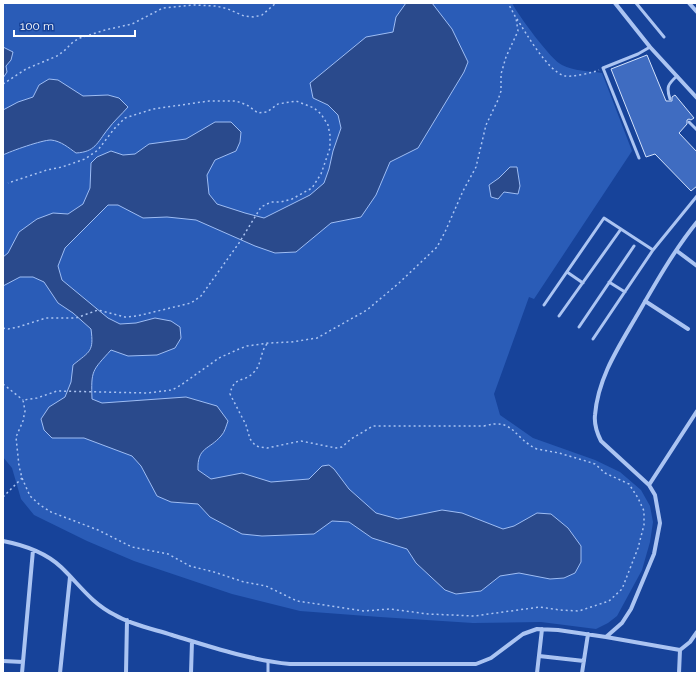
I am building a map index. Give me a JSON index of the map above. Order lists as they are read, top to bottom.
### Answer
{
  "scale_bar": "100 m"
}
